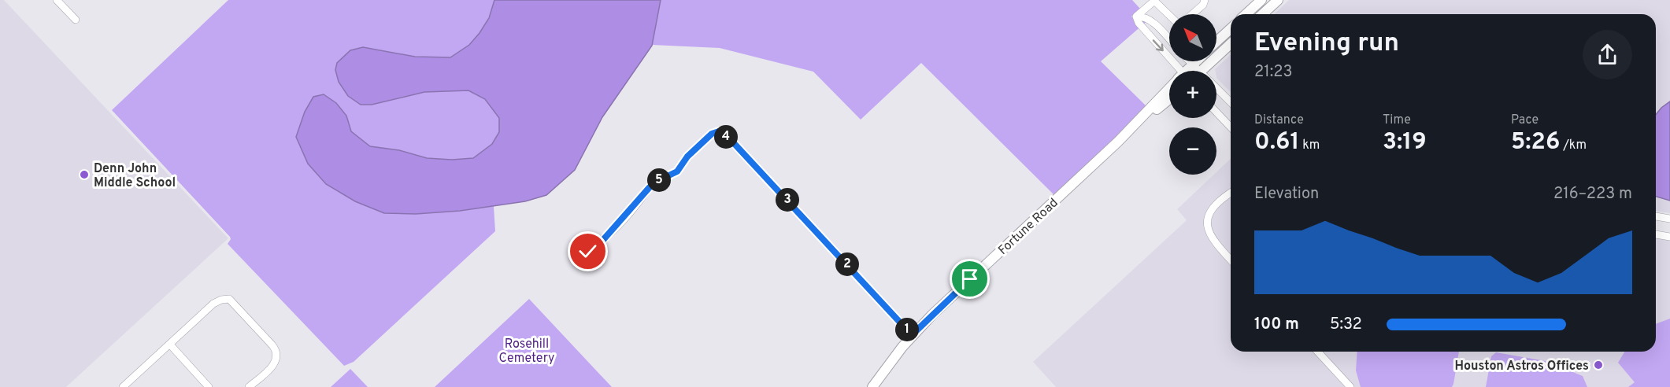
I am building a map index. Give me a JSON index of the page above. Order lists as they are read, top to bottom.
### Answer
{
  "streets": {
    "main road": ["Fortune Road"]
  },
  "parks": ["Rosehill Cemetery"],
  "places": ["Denn John Middle School", "Houston Astros Offices"],
  "north": "top left",
  "page": {
    "map_buttons": ["+", "−"],
    "heading": ["Evening run", "21:23"],
    "stats": [
      ["Distance", "0.61 km"],
      ["Time", "3:19"],
      ["Pace", "5:26 /km"]
    ],
    "pins": [
      "4",
      "5",
      "3",
      "2",
      "1"
    ],
    "chart": ["Elevation", "216–223 m"],
    "list": [
      {
        "name": "100 m",
        "note": "5:32"
      }
    ]
  }
}
